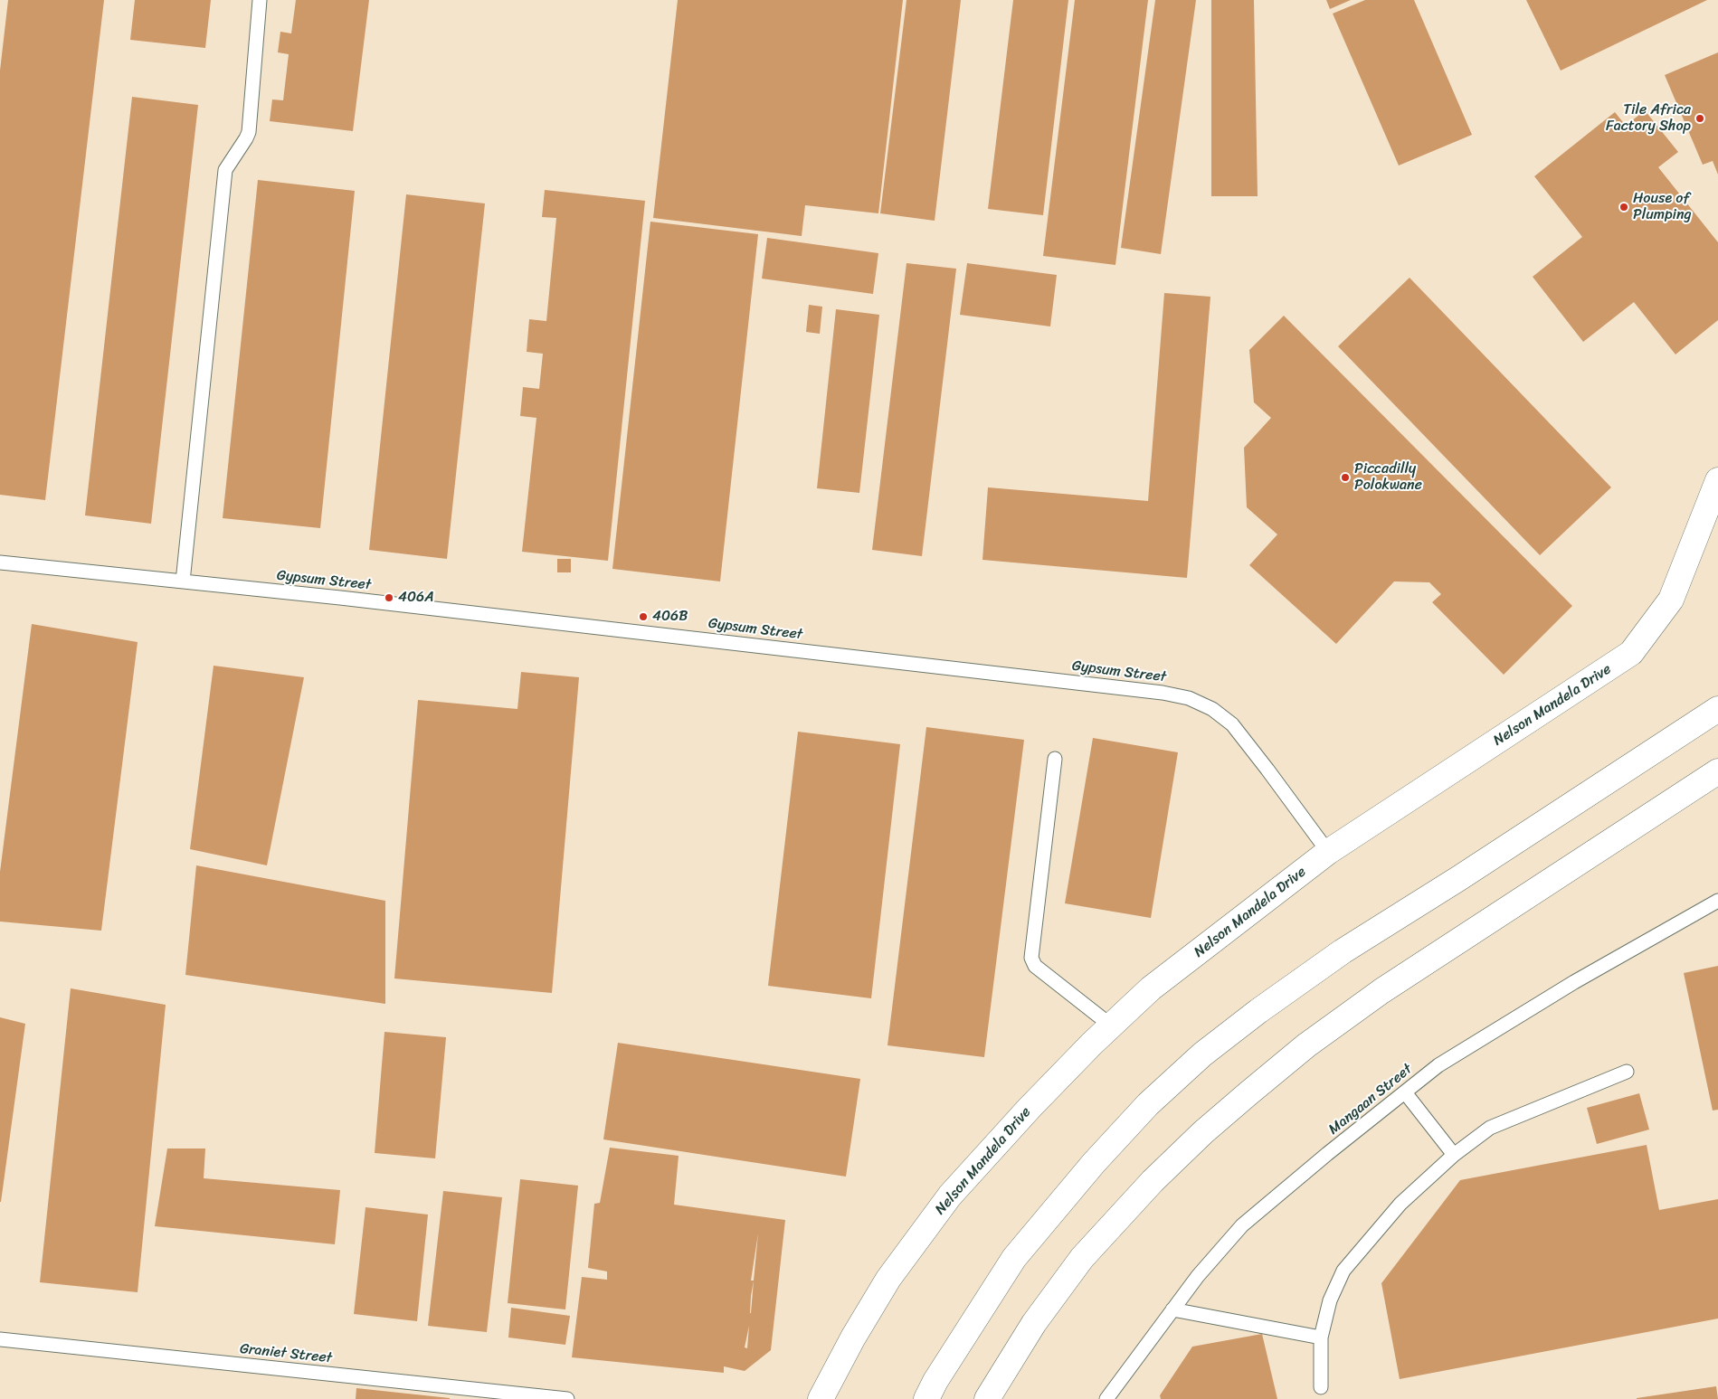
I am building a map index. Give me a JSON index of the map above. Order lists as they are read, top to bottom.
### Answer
{
  "streets": {
    "main road": ["Nelson Mandela Drive"],
    "lane": ["Gypsum Street", "Mangaan Street", "Graniet Street"]
  },
  "crossings": [
    ["Gypsum Street", "Nelson Mandela Drive"]
  ],
  "places": [
    "Tile Africa Factory Shop",
    "House of Plumping",
    "Piccadilly Polokwane",
    "406A",
    "406B"
  ]
}
